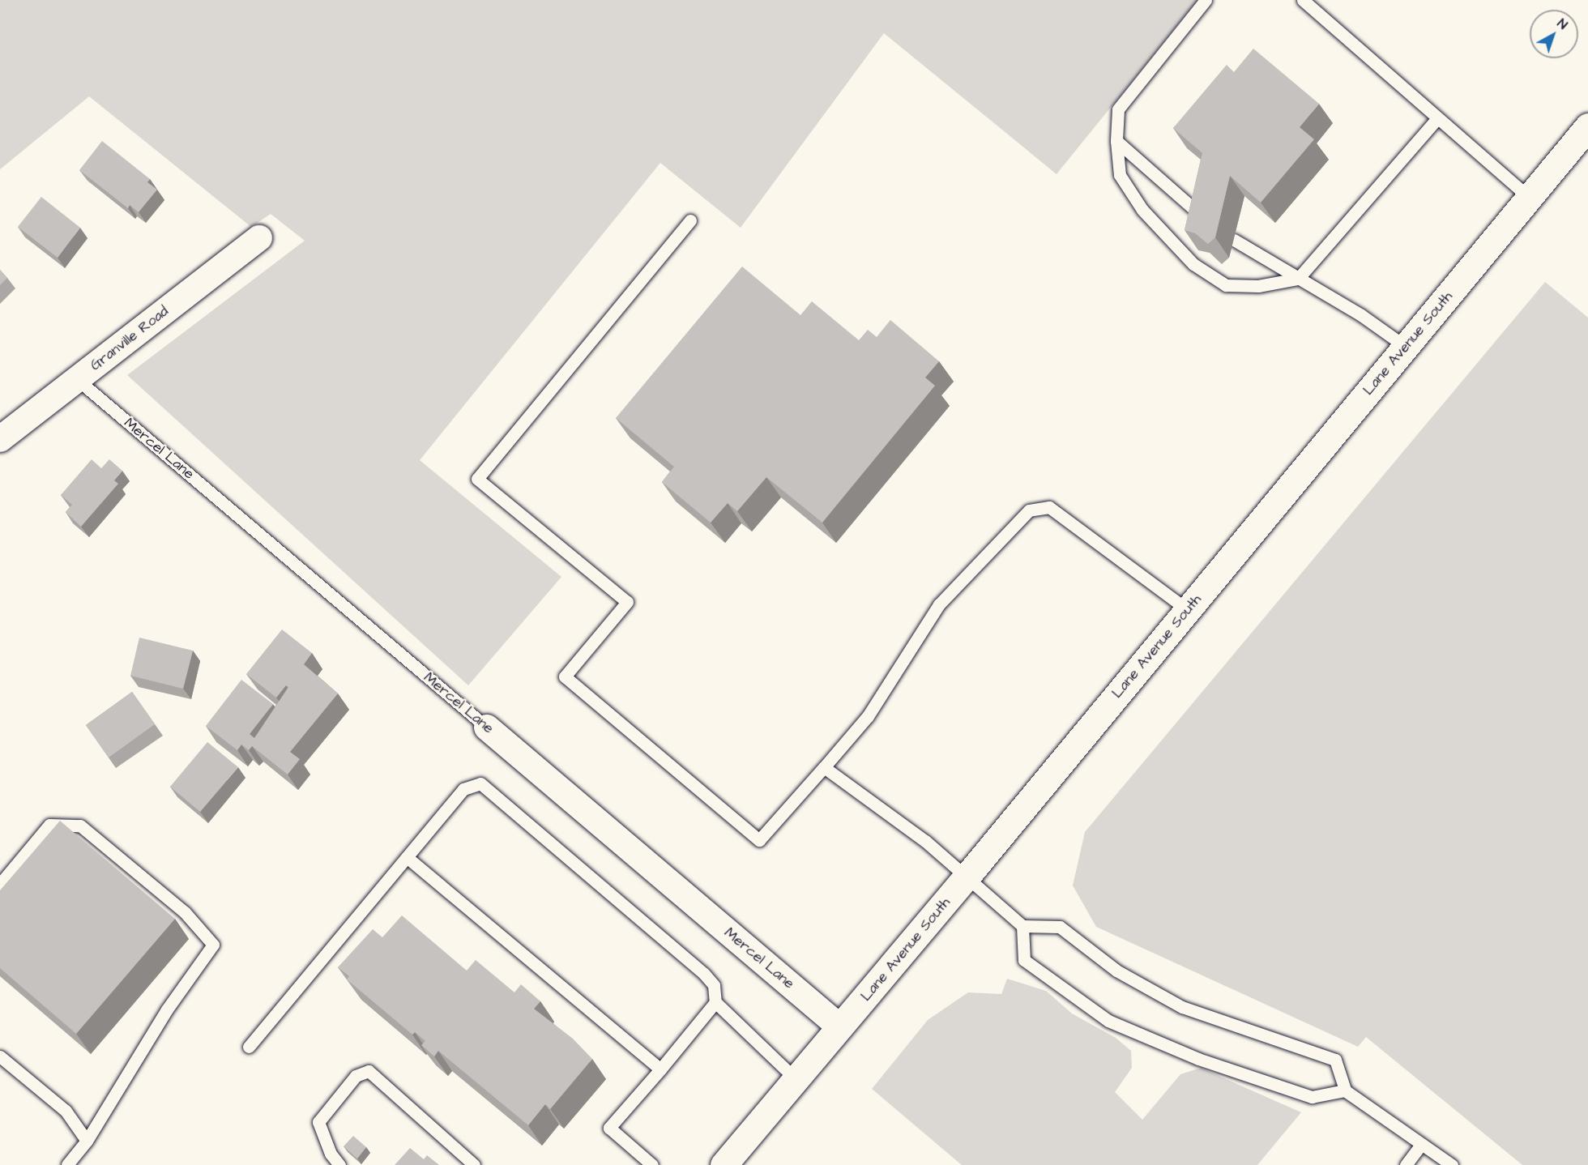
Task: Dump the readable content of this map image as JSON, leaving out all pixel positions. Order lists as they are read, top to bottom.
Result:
{
  "streets": {
    "main road": ["Lane Avenue South"],
    "street": ["Granville Road", "Mercel Lane"]
  },
  "crossings": [
    ["Granville Road", "Mercel Lane"],
    ["Lane Avenue South", "Mercel Lane"]
  ],
  "north": "top right"
}
